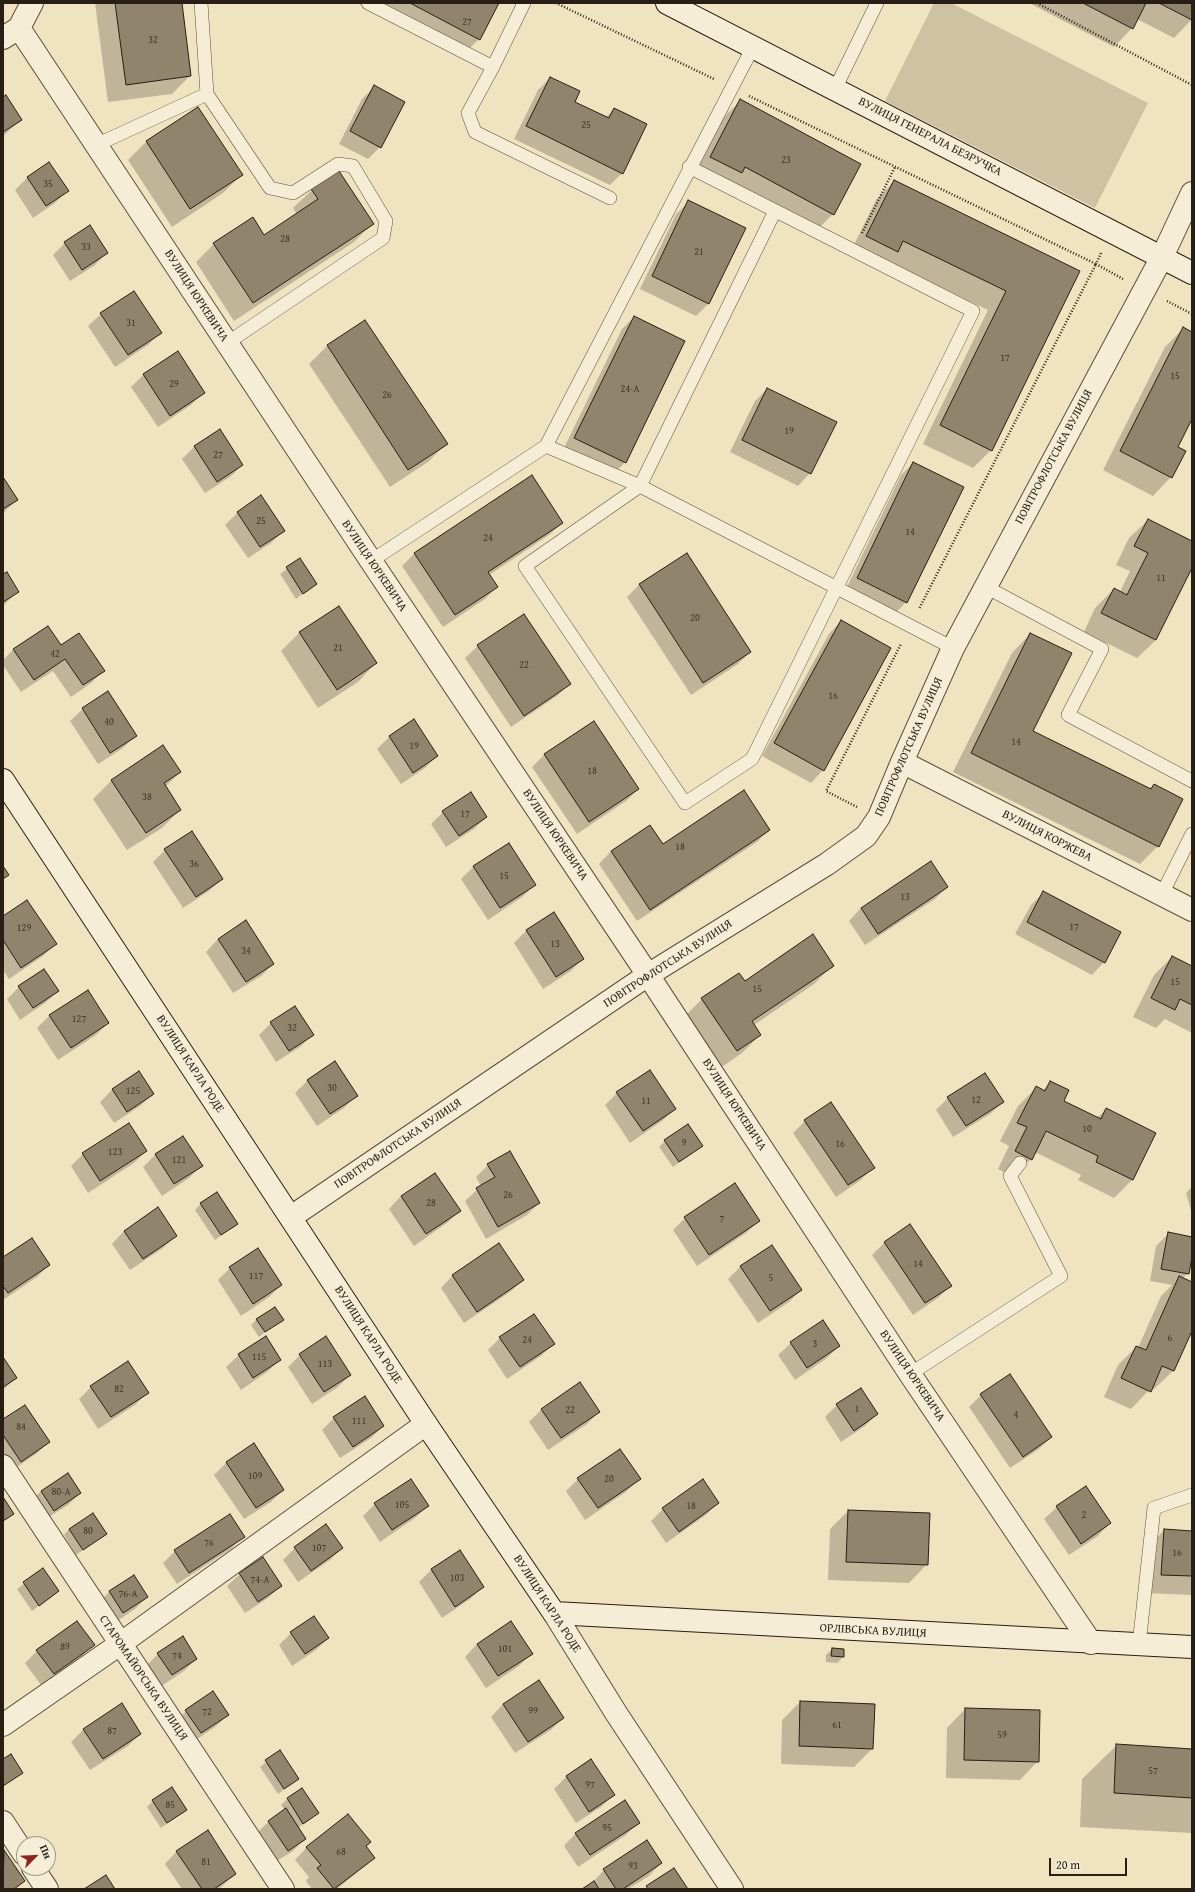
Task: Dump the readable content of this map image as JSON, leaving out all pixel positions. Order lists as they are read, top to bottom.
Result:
{
  "streets": {
    "street": [
      "ВУЛИЦЯ ГЕНЕРАЛА БЕЗРУЧКА",
      "ВУЛИЦЯ ЮРКЕВИЧА",
      "ПОВІТРОФЛОТСЬКА ВУЛИЦЯ",
      "ВУЛИЦЯ КОРЖЕВА",
      "ВУЛИЦЯ КАРЛА РОДЕ",
      "ОРЛІВСЬКА ВУЛИЦЯ",
      "СТАРОМАЙОРСЬКА ВУЛИЦЯ"
    ]
  },
  "crossings": [
    ["ВУЛИЦЯ ГЕНЕРАЛА БЕЗРУЧКА", "ПОВІТРОФЛОТСЬКА ВУЛИЦЯ"],
    ["ВУЛИЦЯ ЮРКЕВИЧА", "ПОВІТРОФЛОТСЬКА ВУЛИЦЯ"],
    ["ВУЛИЦЯ ЮРКЕВИЧА", "ОРЛІВСЬКА ВУЛИЦЯ"],
    ["ПОВІТРОФЛОТСЬКА ВУЛИЦЯ", "ВУЛИЦЯ КОРЖЕВА"],
    ["ПОВІТРОФЛОТСЬКА ВУЛИЦЯ", "ВУЛИЦЯ КАРЛА РОДЕ"],
    ["ВУЛИЦЯ КАРЛА РОДЕ", "ОРЛІВСЬКА ВУЛИЦЯ"]
  ],
  "house_numbers": [
    "27",
    "32",
    "25",
    "23",
    "35",
    "28",
    "33",
    "21",
    "31",
    "17",
    "15",
    "29",
    "24-А",
    "26",
    "19",
    "27",
    "25",
    "14",
    "24",
    "11",
    "20",
    "21",
    "42",
    "22",
    "16",
    "40",
    "14",
    "19",
    "18",
    "38",
    "17",
    "18",
    "36",
    "15",
    "13",
    "17",
    "129",
    "13",
    "34",
    "15",
    "15",
    "127",
    "32",
    "30",
    "125",
    "12",
    "11",
    "10",
    "9",
    "16",
    "123",
    "121",
    "26",
    "28",
    "7",
    "14",
    "117",
    "5",
    "6",
    "24",
    "3",
    "115",
    "113",
    "82",
    "1",
    "22",
    "4",
    "111",
    "84",
    "109",
    "20",
    "80-А",
    "105",
    "18",
    "2",
    "80",
    "76",
    "107",
    "16",
    "103",
    "74-А",
    "76-А",
    "89",
    "101",
    "74",
    "99",
    "72",
    "61",
    "87",
    "59",
    "57",
    "97",
    "85",
    "95",
    "68",
    "81",
    "93"
  ],
  "scale_bar": "20 m",
  "north": "top right"
}
